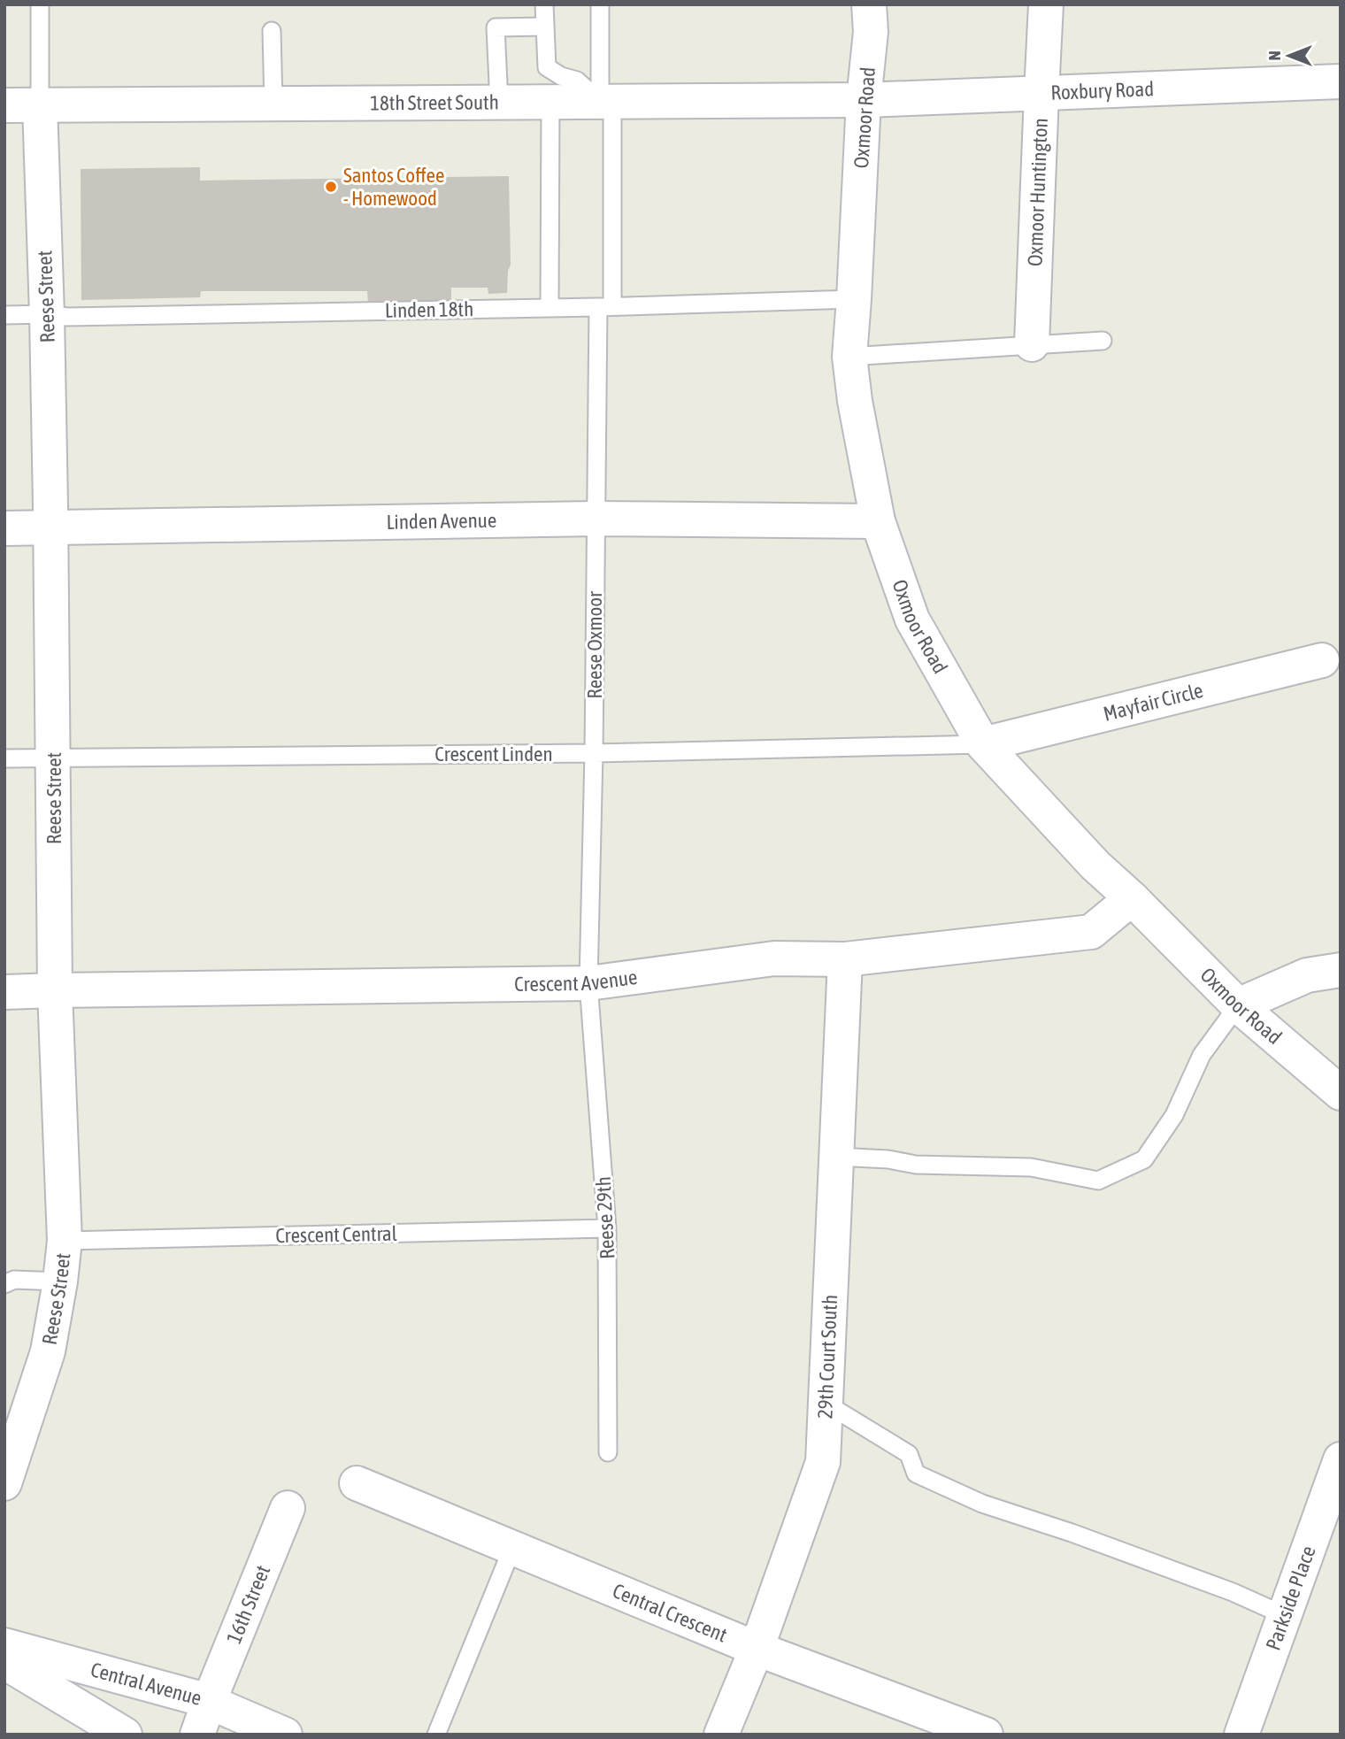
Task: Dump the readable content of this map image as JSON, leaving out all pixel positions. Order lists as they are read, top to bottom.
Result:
{
  "streets": {
    "street": [
      "Roxbury Road",
      "18th Street South",
      "Oxmoor Road",
      "Oxmoor Huntington",
      "Reese Street",
      "Linden Avenue",
      "Mayfair Circle",
      "Crescent Avenue",
      "29th Court South",
      "Parkside Place",
      "16th Street",
      "Central Crescent",
      "Central Avenue"
    ],
    "lane": [
      "Linden 18th",
      "Reese Oxmoor",
      "Crescent Linden",
      "Reese 29th",
      "Crescent Central"
    ]
  },
  "crossings": [
    ["Roxbury Road", "18th Street South"],
    ["Roxbury Road", "Oxmoor Road"],
    ["Roxbury Road", "Oxmoor Huntington"],
    ["18th Street South", "Oxmoor Road"],
    ["18th Street South", "Reese Street"],
    ["18th Street South", "Reese Oxmoor"],
    ["Oxmoor Road", "Linden 18th"],
    ["Oxmoor Road", "Linden Avenue"],
    ["Oxmoor Road", "Mayfair Circle"],
    ["Oxmoor Road", "Crescent Linden"],
    ["Oxmoor Road", "Crescent Avenue"],
    ["Reese Street", "Linden 18th"],
    ["Reese Street", "Linden Avenue"],
    ["Reese Street", "Crescent Linden"],
    ["Reese Street", "Crescent Avenue"],
    ["Reese Street", "Crescent Central"],
    ["Linden 18th", "Reese Oxmoor"],
    ["Linden Avenue", "Reese Oxmoor"],
    ["Reese Oxmoor", "Crescent Linden"],
    ["Reese Oxmoor", "Crescent Avenue"],
    ["Reese Oxmoor", "Reese 29th"],
    ["Mayfair Circle", "Crescent Linden"],
    ["Crescent Avenue", "Reese 29th"],
    ["Crescent Avenue", "29th Court South"],
    ["Reese 29th", "Crescent Central"],
    ["29th Court South", "Central Crescent"],
    ["16th Street", "Central Avenue"]
  ],
  "places": ["Santos Coffee - Homewood"],
  "north": "left"
}
